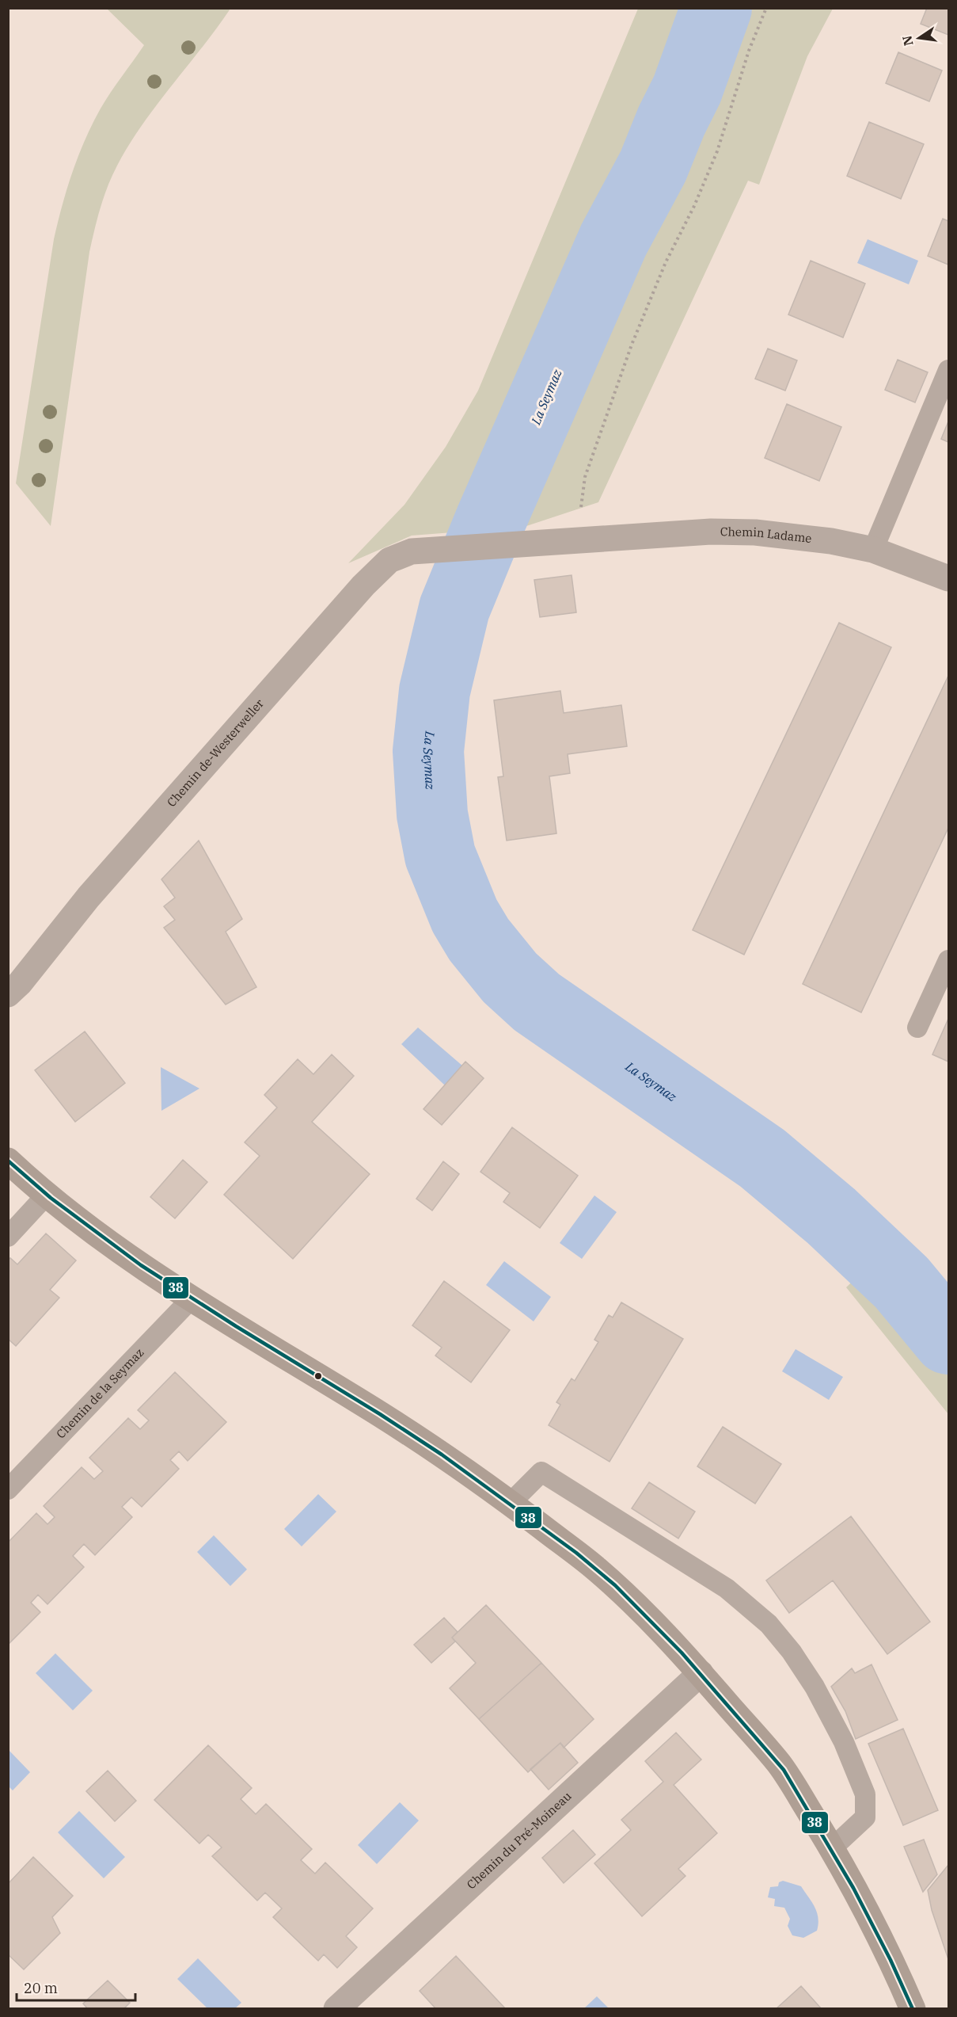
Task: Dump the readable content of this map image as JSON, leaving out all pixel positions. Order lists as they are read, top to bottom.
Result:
{
  "streets": {
    "street": ["Chemin Ladame", "Chemin de-Westerweller", "Chemin du Pré-Moineau"],
    "lane": ["Chemin de la Seymaz"]
  },
  "crossings": [
    ["Chemin Ladame", "Chemin de-Westerweller"]
  ],
  "water": ["La Seymaz"],
  "lines": ["transit line 38"],
  "scale_bar": "20 m",
  "north": "left"
}
